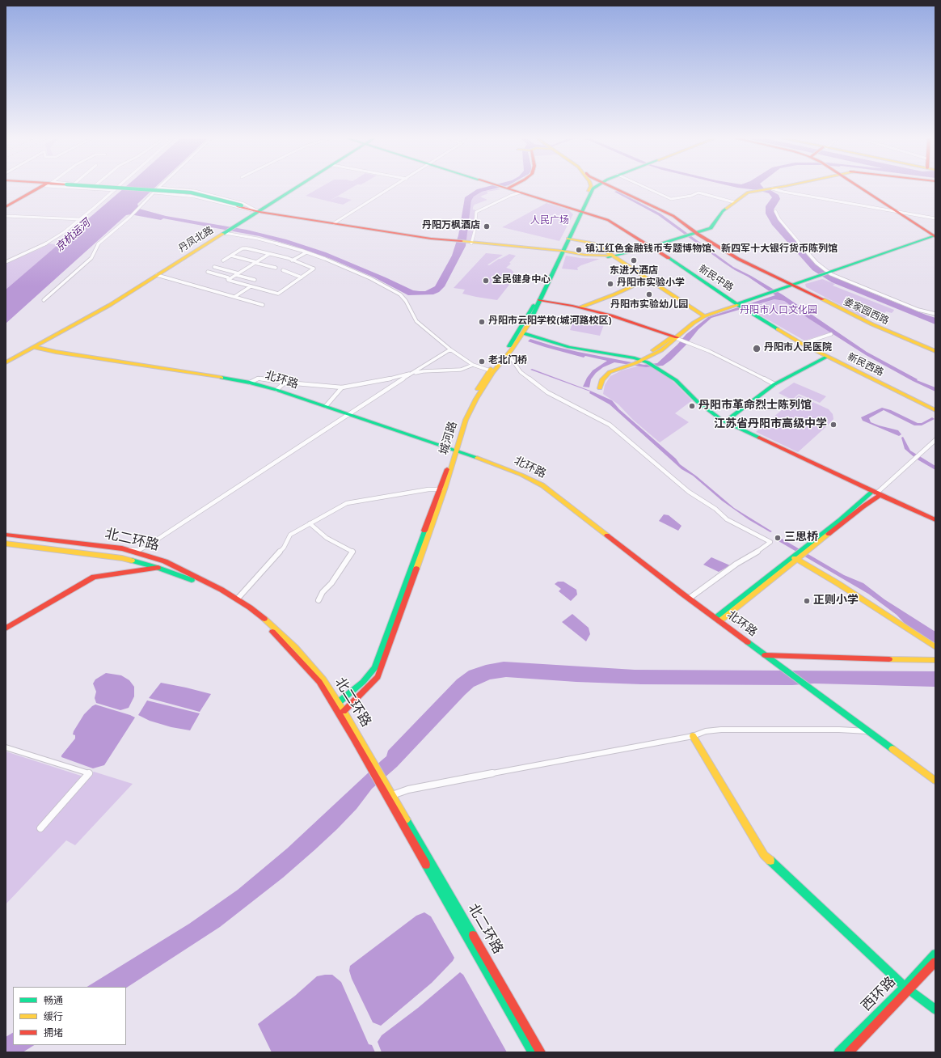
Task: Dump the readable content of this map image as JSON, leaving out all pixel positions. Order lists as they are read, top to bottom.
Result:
{
  "streets": {
    "main road": [
      "丹凤北路",
      "新民中路",
      "姜家园西路",
      "新民西路",
      "北环路",
      "城河路",
      "北二环路",
      "西环路"
    ]
  },
  "crossings": [
    ["丹凤北路", "北环路"],
    ["新民中路", "新民西路"],
    ["新民中路", "城河路"],
    ["北环路", "城河路"],
    ["城河路", "北二环路"]
  ],
  "water": ["京杭运河"],
  "parks": ["人民广场", "丹阳市人口文化园"],
  "places": [
    "丹阳万枫酒店",
    "镇江红色金融钱币专题博物馆、新四军十大银行货币陈列馆",
    "东进大酒店",
    "全民健身中心",
    "丹阳市实验小学",
    "丹阳市实验幼儿园",
    "丹阳市云阳学校(城河路校区)",
    "丹阳市人民医院",
    "老北门桥",
    "丹阳市革命烈士陈列馆",
    "江苏省丹阳市高级中学",
    "三思桥",
    "正则小学"
  ],
  "legend": ["畅通", "缓行", "拥堵"]
}
